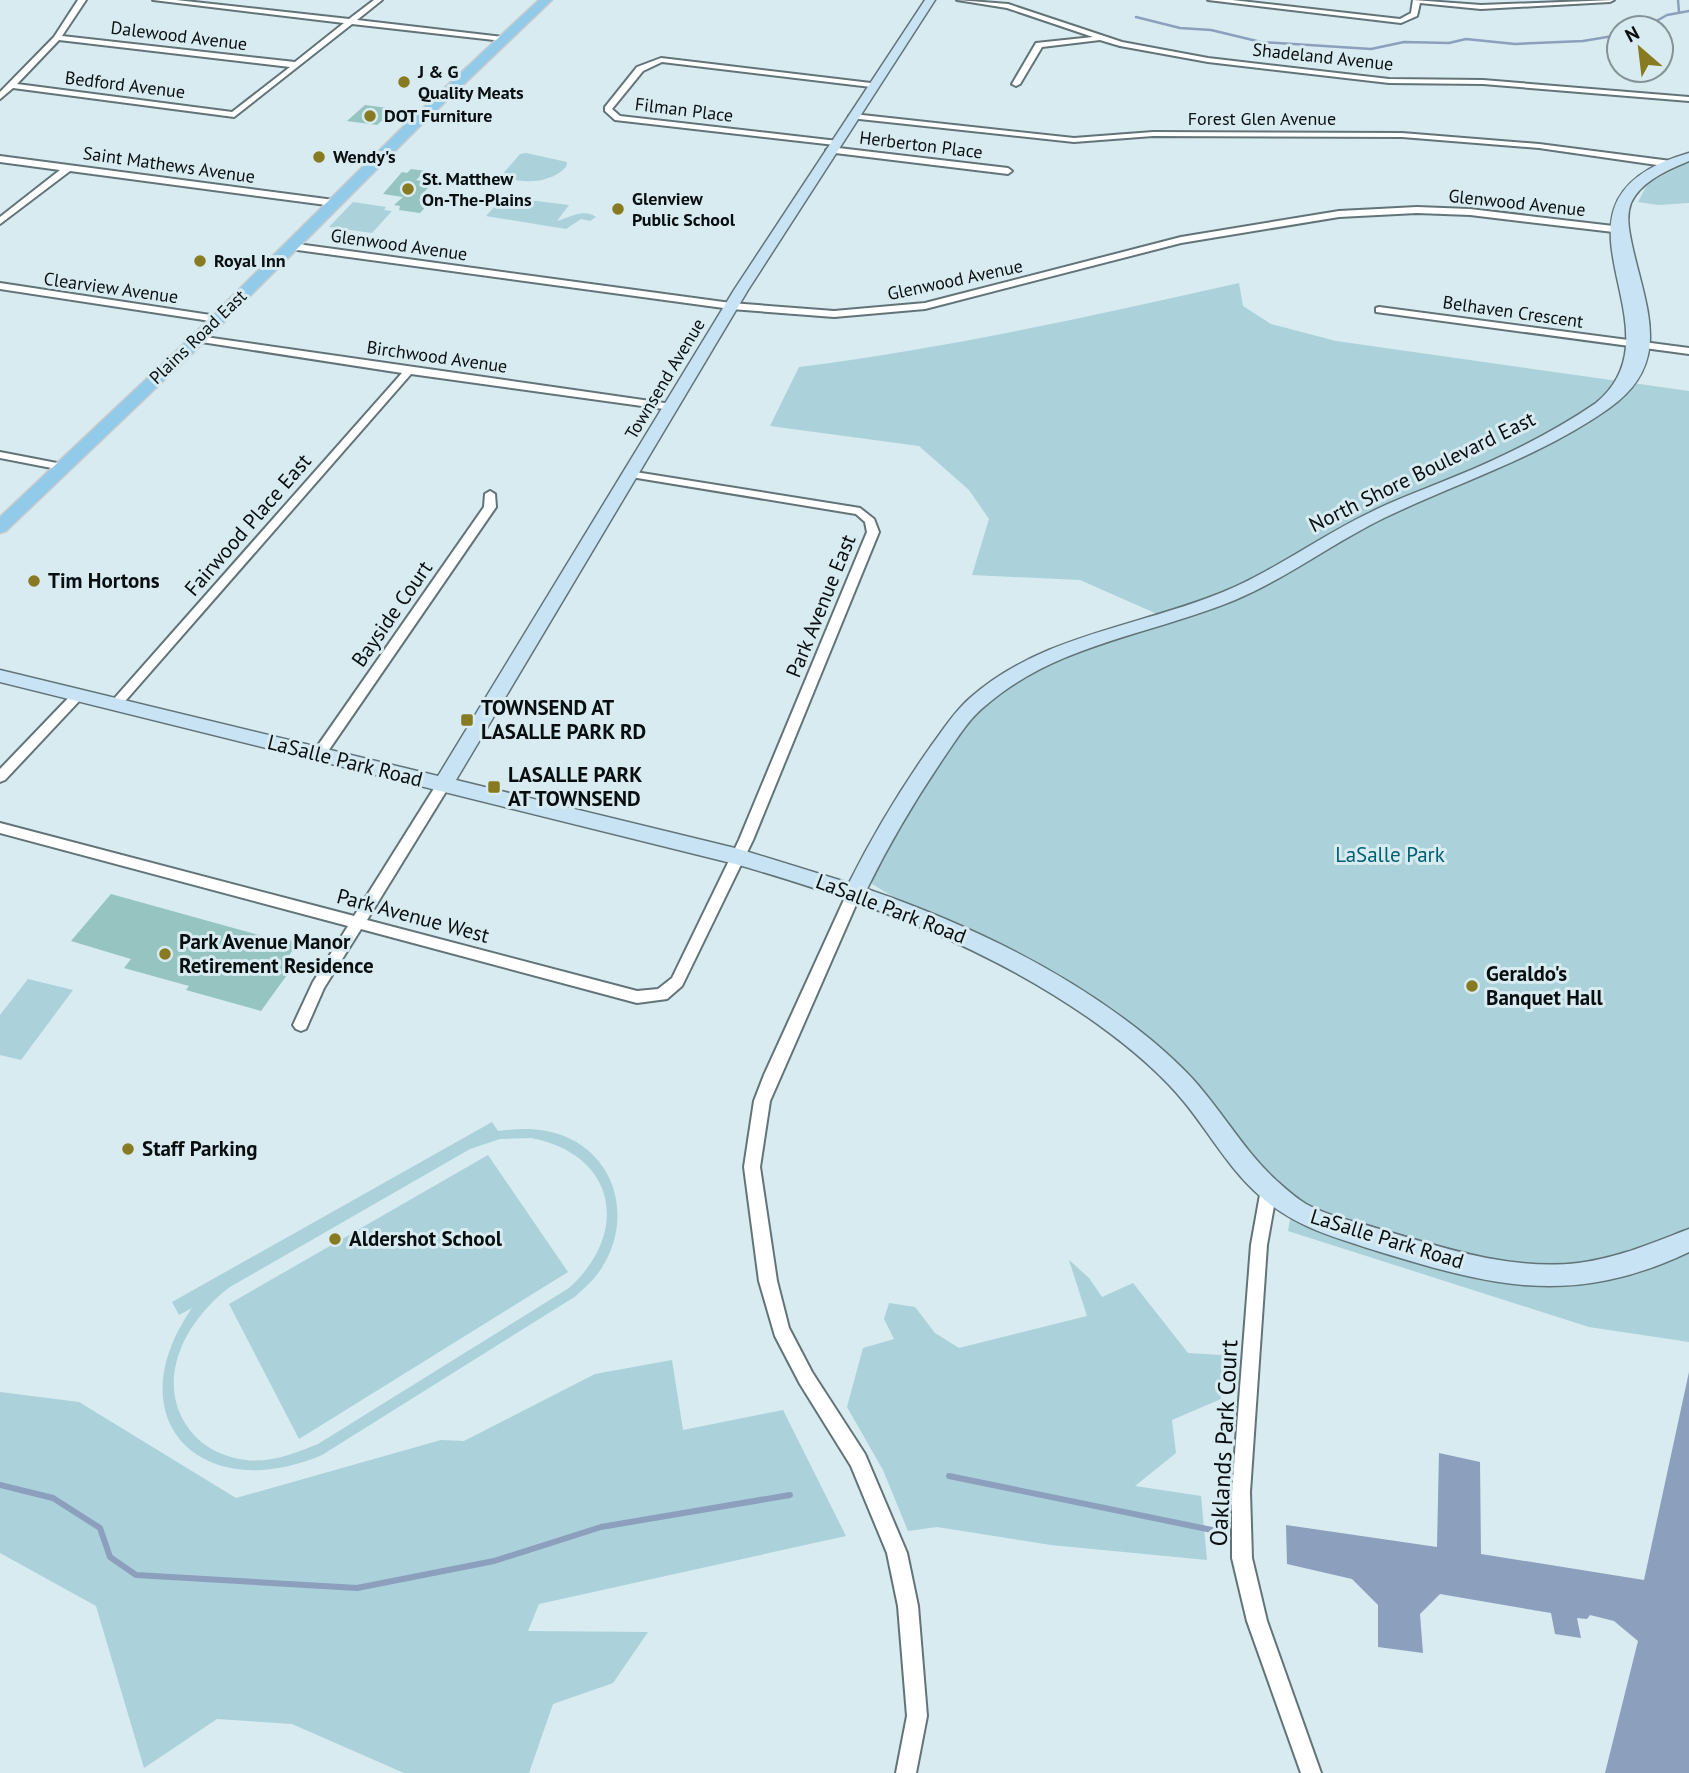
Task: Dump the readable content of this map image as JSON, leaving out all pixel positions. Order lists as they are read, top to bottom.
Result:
{
  "streets": {
    "main road": ["Plains Road East"],
    "street": [
      "Dalewood Avenue",
      "Shadeland Avenue",
      "Bedford Avenue",
      "Filman Place",
      "Forest Glen Avenue",
      "Herberton Place",
      "Saint Mathews Avenue",
      "Glenwood Avenue",
      "Clearview Avenue",
      "Belhaven Crescent",
      "Birchwood Avenue",
      "Townsend Avenue",
      "North Shore Boulevard East",
      "Fairwood Place East",
      "Park Avenue East",
      "Bayside Court",
      "LaSalle Park Road",
      "Park Avenue West",
      "Oaklands Park Court"
    ]
  },
  "crossings": [
    ["Dalewood Avenue", "Bedford Avenue"],
    ["Filman Place", "Herberton Place"],
    ["Filman Place", "Townsend Avenue"],
    ["Forest Glen Avenue", "Townsend Avenue"],
    ["Forest Glen Avenue", "North Shore Boulevard East"],
    ["Herberton Place", "Townsend Avenue"],
    ["Saint Mathews Avenue", "Plains Road East"],
    ["Glenwood Avenue", "Plains Road East"],
    ["Glenwood Avenue", "Townsend Avenue"],
    ["Glenwood Avenue", "North Shore Boulevard East"],
    ["Clearview Avenue", "Plains Road East"],
    ["Belhaven Crescent", "North Shore Boulevard East"],
    ["Plains Road East", "Birchwood Avenue"],
    ["Birchwood Avenue", "Townsend Avenue"],
    ["Birchwood Avenue", "Fairwood Place East"],
    ["Townsend Avenue", "Park Avenue East"],
    ["Townsend Avenue", "LaSalle Park Road"],
    ["North Shore Boulevard East", "LaSalle Park Road"],
    ["Fairwood Place East", "LaSalle Park Road"],
    ["Park Avenue East", "LaSalle Park Road"],
    ["Park Avenue East", "Park Avenue West"],
    ["Bayside Court", "LaSalle Park Road"],
    ["LaSalle Park Road", "Park Avenue West"],
    ["LaSalle Park Road", "Oaklands Park Court"]
  ],
  "parks": ["LaSalle Park"],
  "places": {
    "other": [
      "J & G Quality Meats",
      "DOT Furniture",
      "Wendy's",
      "St. Matthew On-The-Plains",
      "Glenview Public School",
      "Royal Inn",
      "Tim Hortons",
      "Park Avenue Manor Retirement Residence",
      "Geraldo's Banquet Hall",
      "Staff Parking",
      "Aldershot School"
    ],
    "transit": ["TOWNSEND AT LASALLE PARK RD", "LASALLE PARK AT TOWNSEND"]
  },
  "north": "top left"
}
